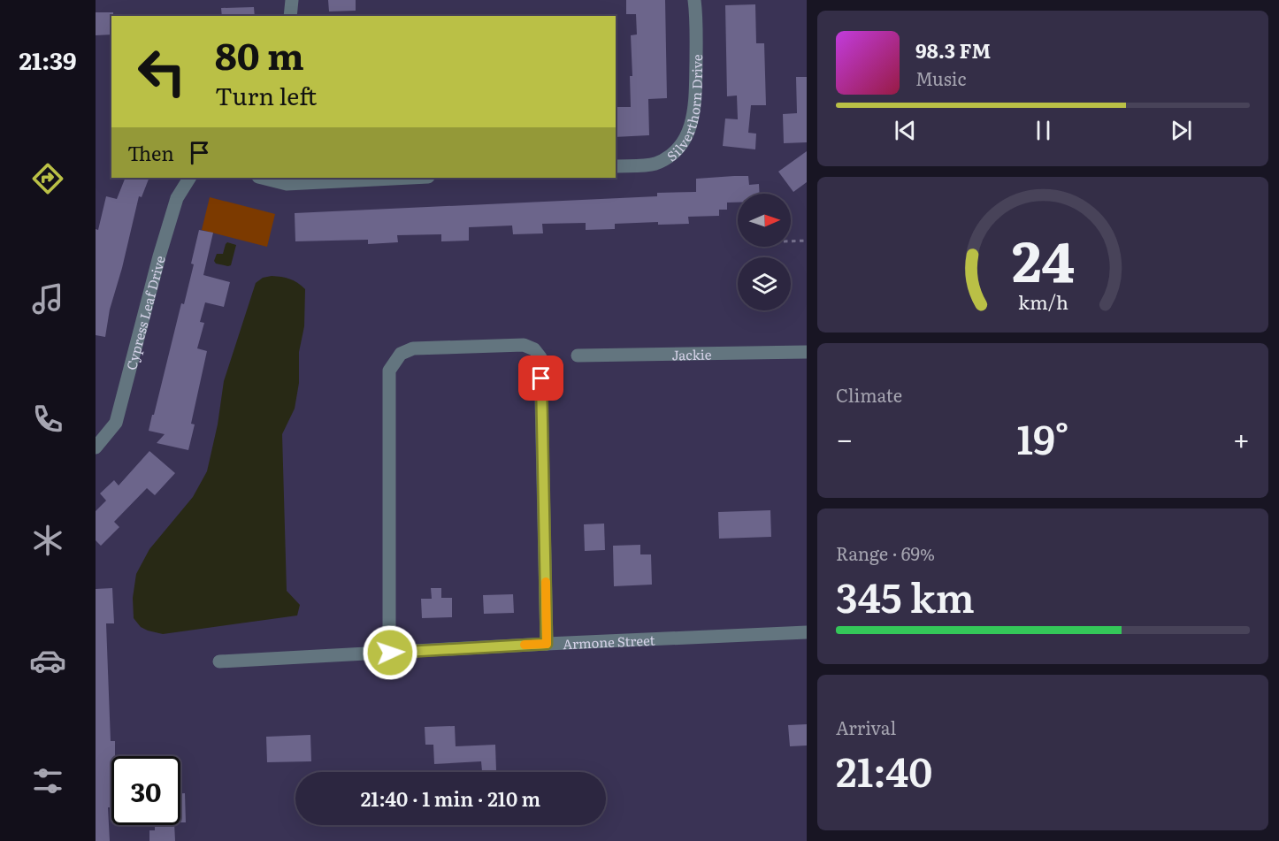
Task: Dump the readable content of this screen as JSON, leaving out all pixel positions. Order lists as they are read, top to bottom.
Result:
{
  "streets": {
    "street": [
      "Silverthorn Drive",
      "Cypress Leaf Drive",
      "Jackie",
      "Armone Street"
    ]
  },
  "north": "right",
  "page": {
    "tabs": "21:39",
    "turn": ["80 m", "Turn left"],
    "song": ["98.3 FM", "Music"],
    "then": "Then",
    "tile": [
      "Climate",
      ["Range · 69%", "345 km"],
      ["Arrival", "21:40"]
    ],
    "heat": ["−", "19°", "+"],
    "limit": "30",
    "trip": "21:40 · 1 min · 210 m",
    "gauge": ["24", "km/h"]
  }
}
